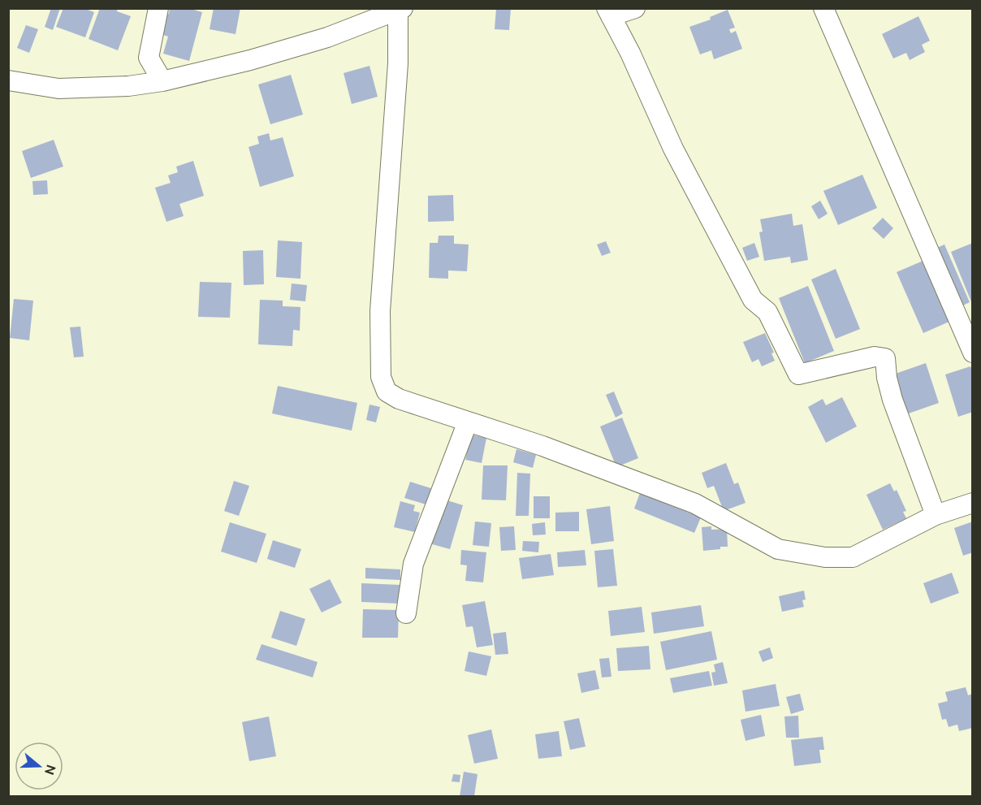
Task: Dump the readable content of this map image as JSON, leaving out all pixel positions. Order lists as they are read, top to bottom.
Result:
{
  "north": "right"
}
